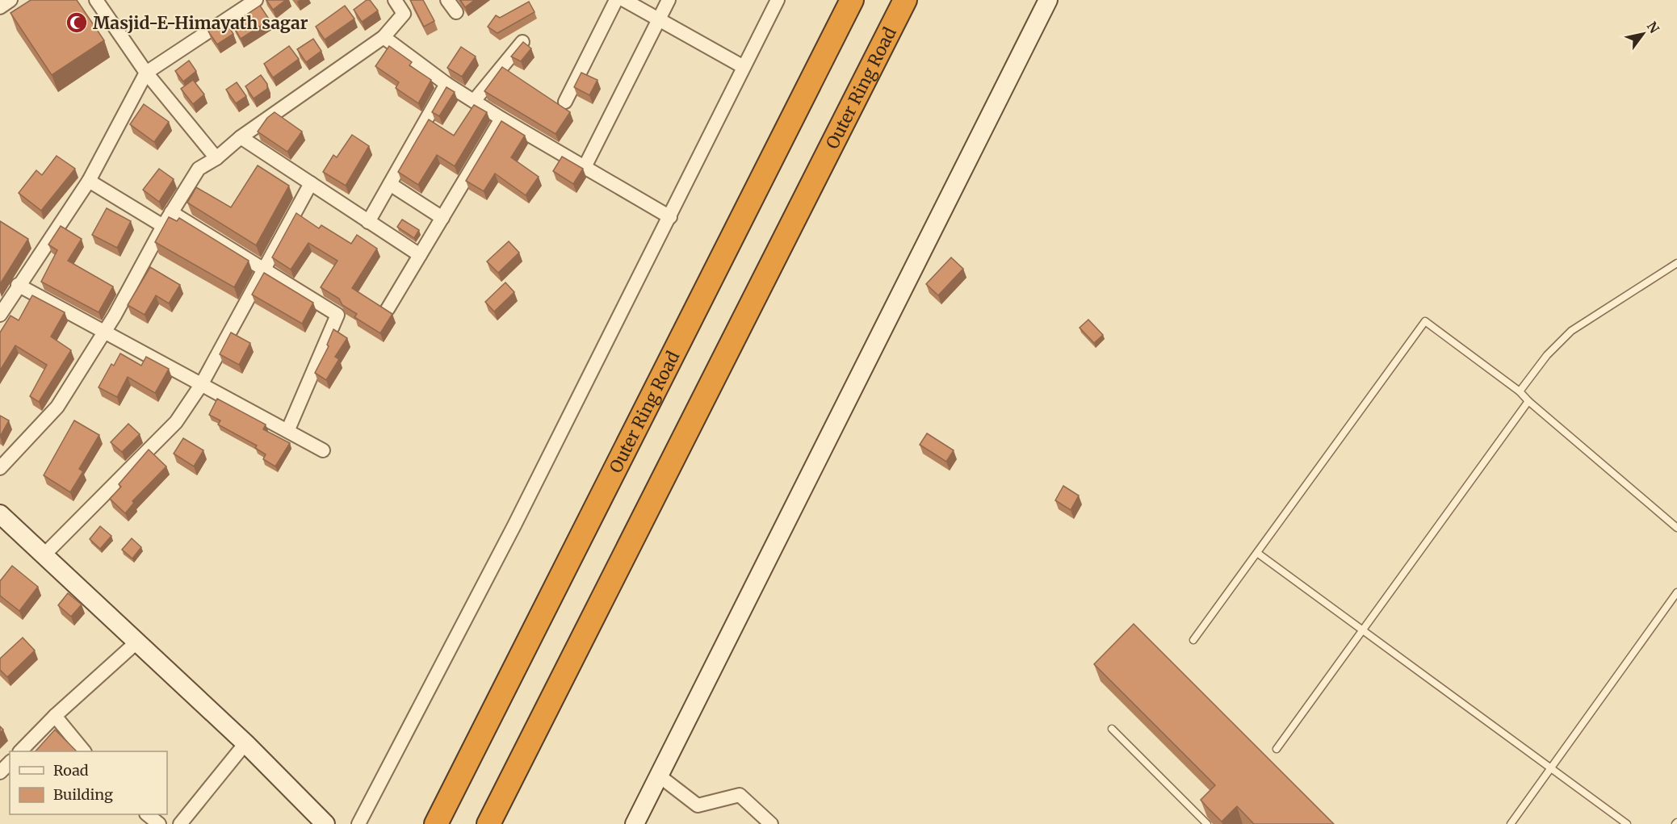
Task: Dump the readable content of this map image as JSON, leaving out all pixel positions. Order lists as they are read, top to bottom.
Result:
{
  "streets": {
    "highway": ["Outer Ring Road"]
  },
  "places": {
    "mosque": ["Masjid-E-Himayath sagar"]
  },
  "legend": ["Road", "Building"],
  "north": "top right"
}
